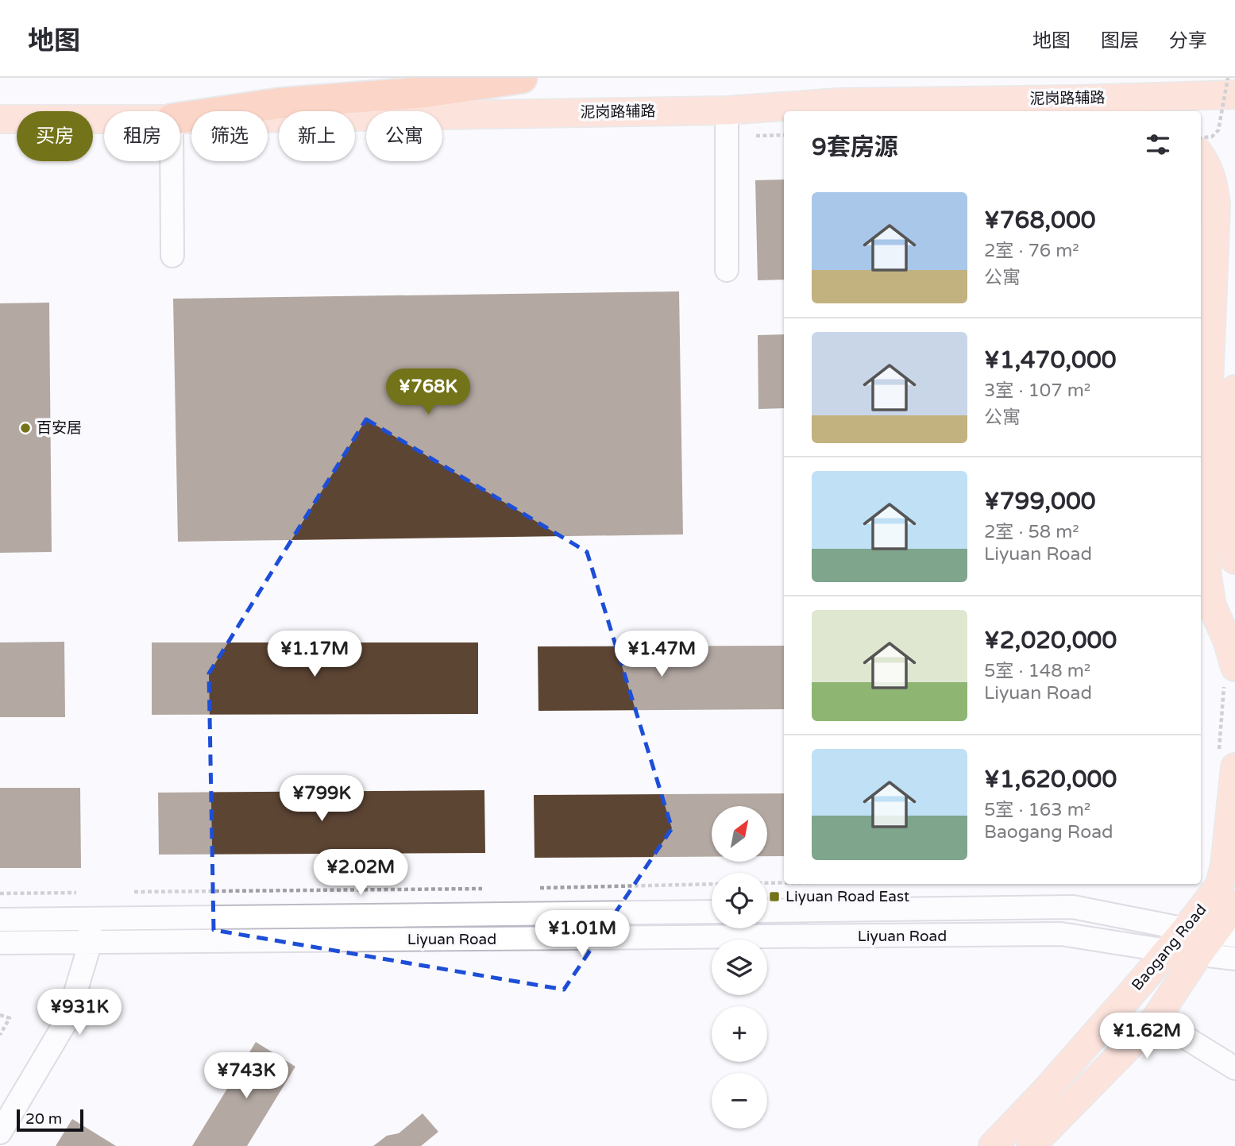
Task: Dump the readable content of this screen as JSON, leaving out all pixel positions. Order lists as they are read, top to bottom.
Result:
{
  "streets": {
    "main road": ["泥岗路辅路", "Baogang Road"],
    "street": ["Liyuan Road"]
  },
  "crossings": [
    ["Liyuan Road", "Baogang Road"]
  ],
  "places": {
    "other": ["百安居"],
    "transit": ["Liyuan Road East"]
  },
  "scale_bar": "20 m",
  "north": "top right",
  "page": {
    "header": "地图",
    "nav": ["地图", "图层", "分享"],
    "chip": [
      "买房",
      "租房",
      "筛选",
      "新上",
      "公寓"
    ],
    "heading": "9套房源",
    "list": [
      {
        "name": "¥768,000",
        "note": "2室 · 76 m² · 公寓"
      },
      {
        "name": "¥1,470,000",
        "note": "3室 · 107 m² · 公寓"
      },
      {
        "name": "¥799,000",
        "note": "2室 · 58 m² · Liyuan Road"
      },
      {
        "name": "¥2,020,000",
        "note": "5室 · 148 m² · Liyuan Road"
      },
      {
        "name": "¥1,620,000",
        "note": "5室 · 163 m² · Baogang Road"
      }
    ],
    "price": [
      "¥768K",
      "¥1.17M",
      "¥1.47M",
      "¥799K",
      "¥2.02M",
      "¥1.01M",
      "¥931K",
      "¥1.62M",
      "¥743K"
    ],
    "map_buttons": ["+", "−"],
    "scale": "20 m"
  }
}
